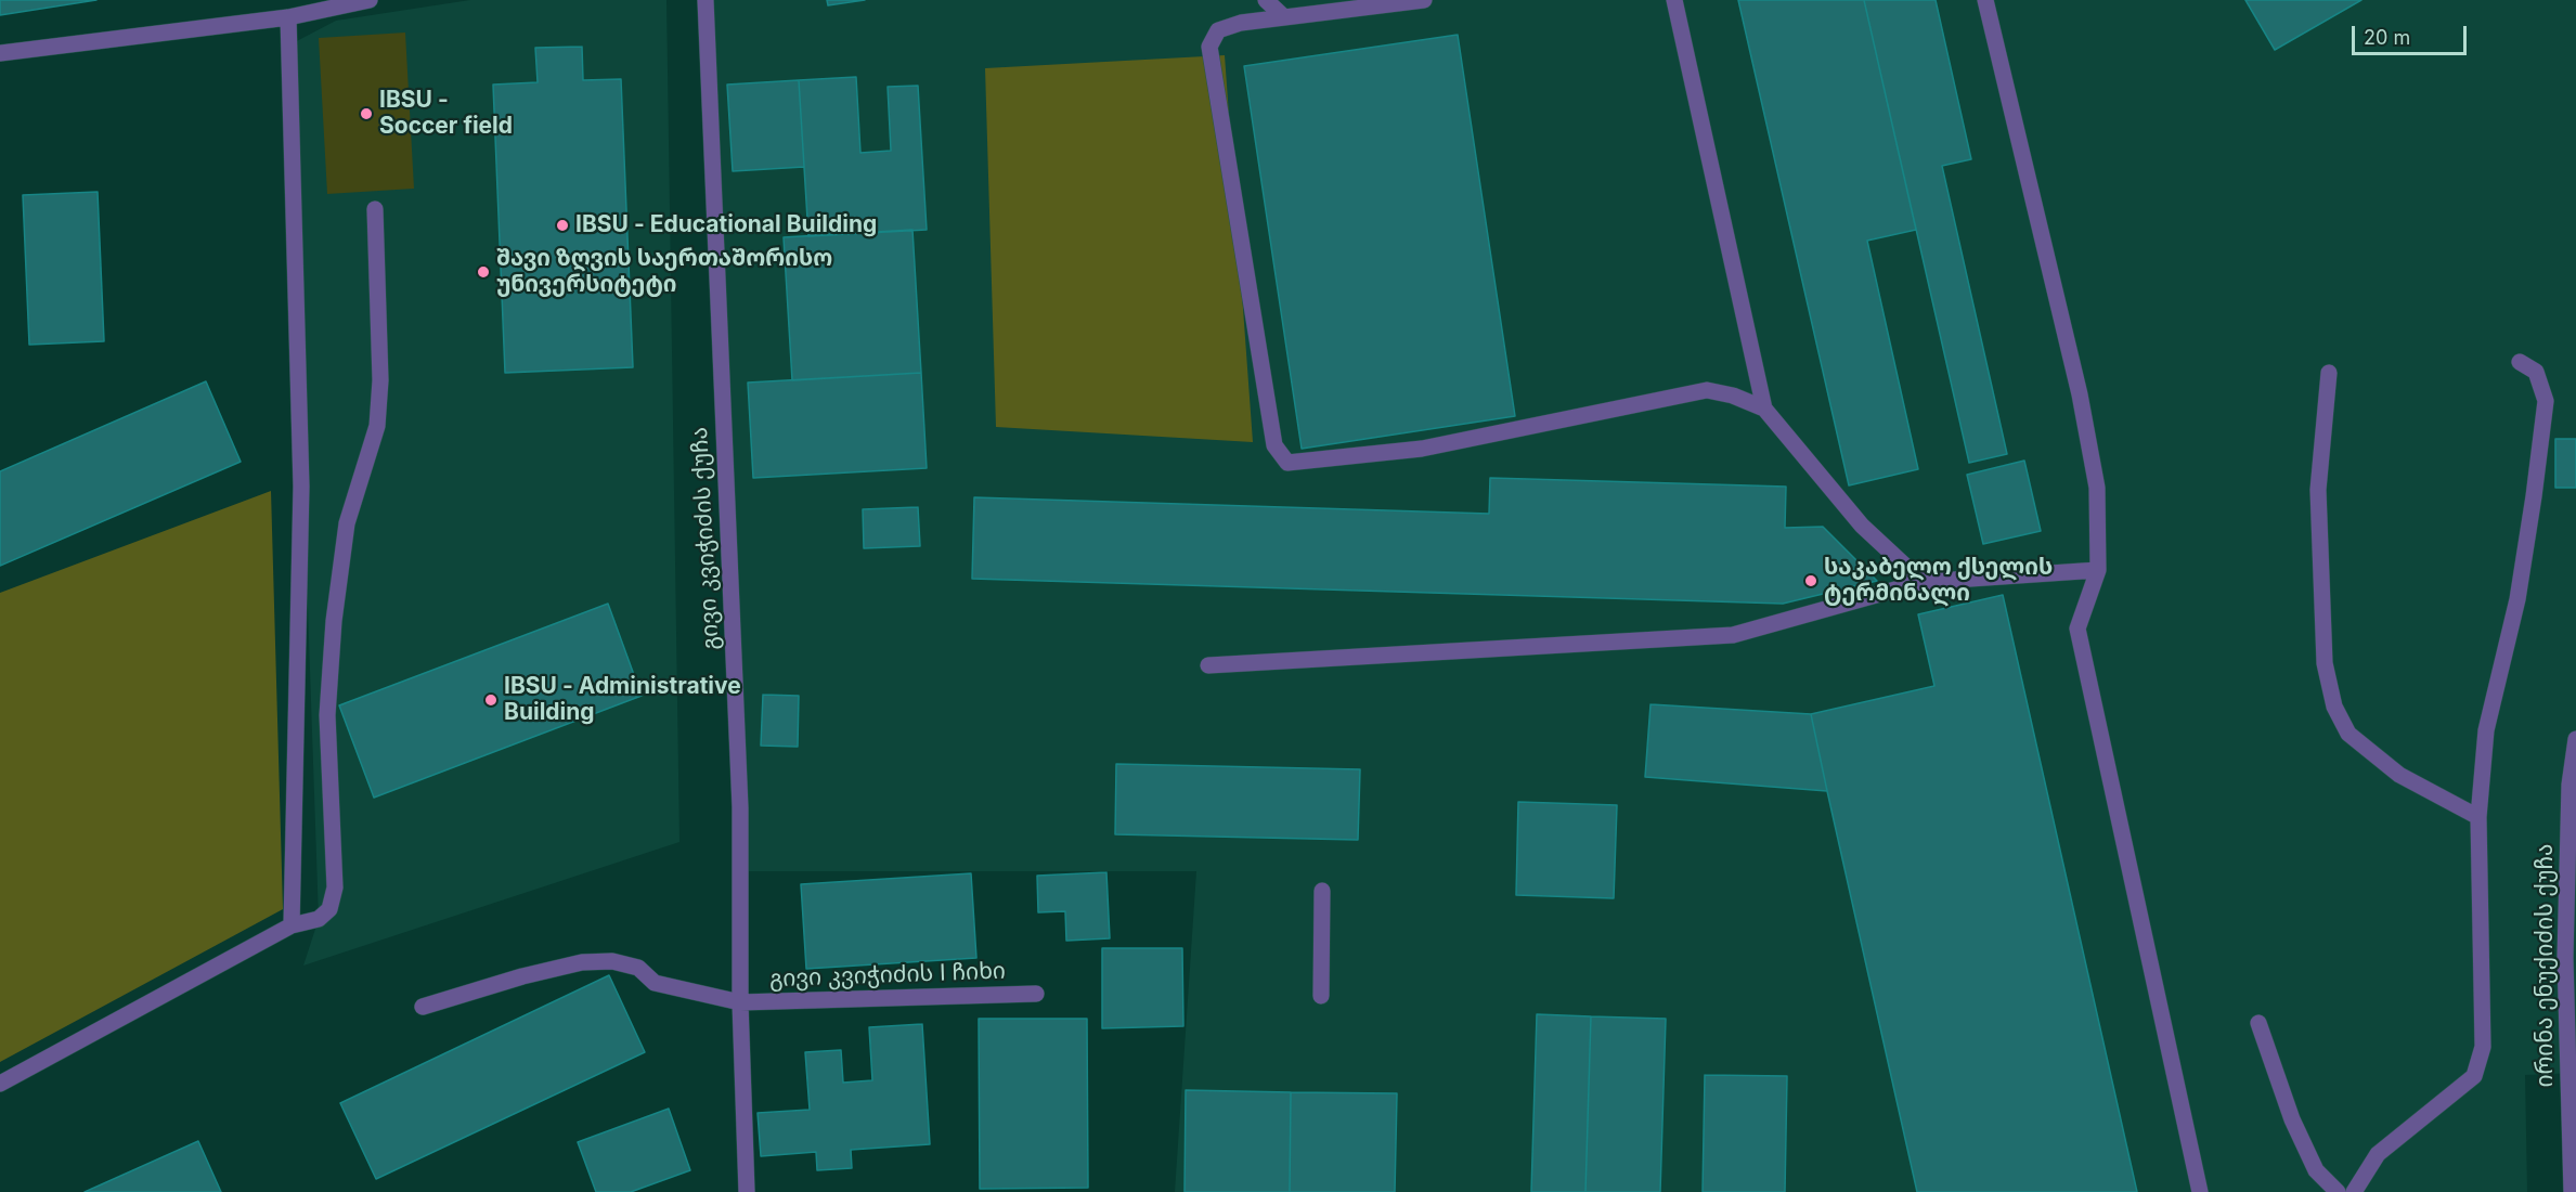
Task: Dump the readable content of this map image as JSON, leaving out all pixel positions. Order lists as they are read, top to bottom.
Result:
{
  "streets": {
    "street": ["გივი კვიჭიძის ქუჩა", "ირინა ენუქიძის ქუჩა", "გივი კვიჭიძის I ჩიხი"]
  },
  "crossings": [
    ["გივი კვიჭიძის ქუჩა", "გივი კვიჭიძის I ჩიხი"]
  ],
  "places": [
    "IBSU - Soccer field",
    "IBSU - Educational Building",
    "შავი ზღვის საერთაშორისო უნივერსიტეტი",
    "საკაბელო ქსელის ტერმინალი",
    "IBSU - Administrative Building"
  ],
  "scale_bar": "20 m"
}
